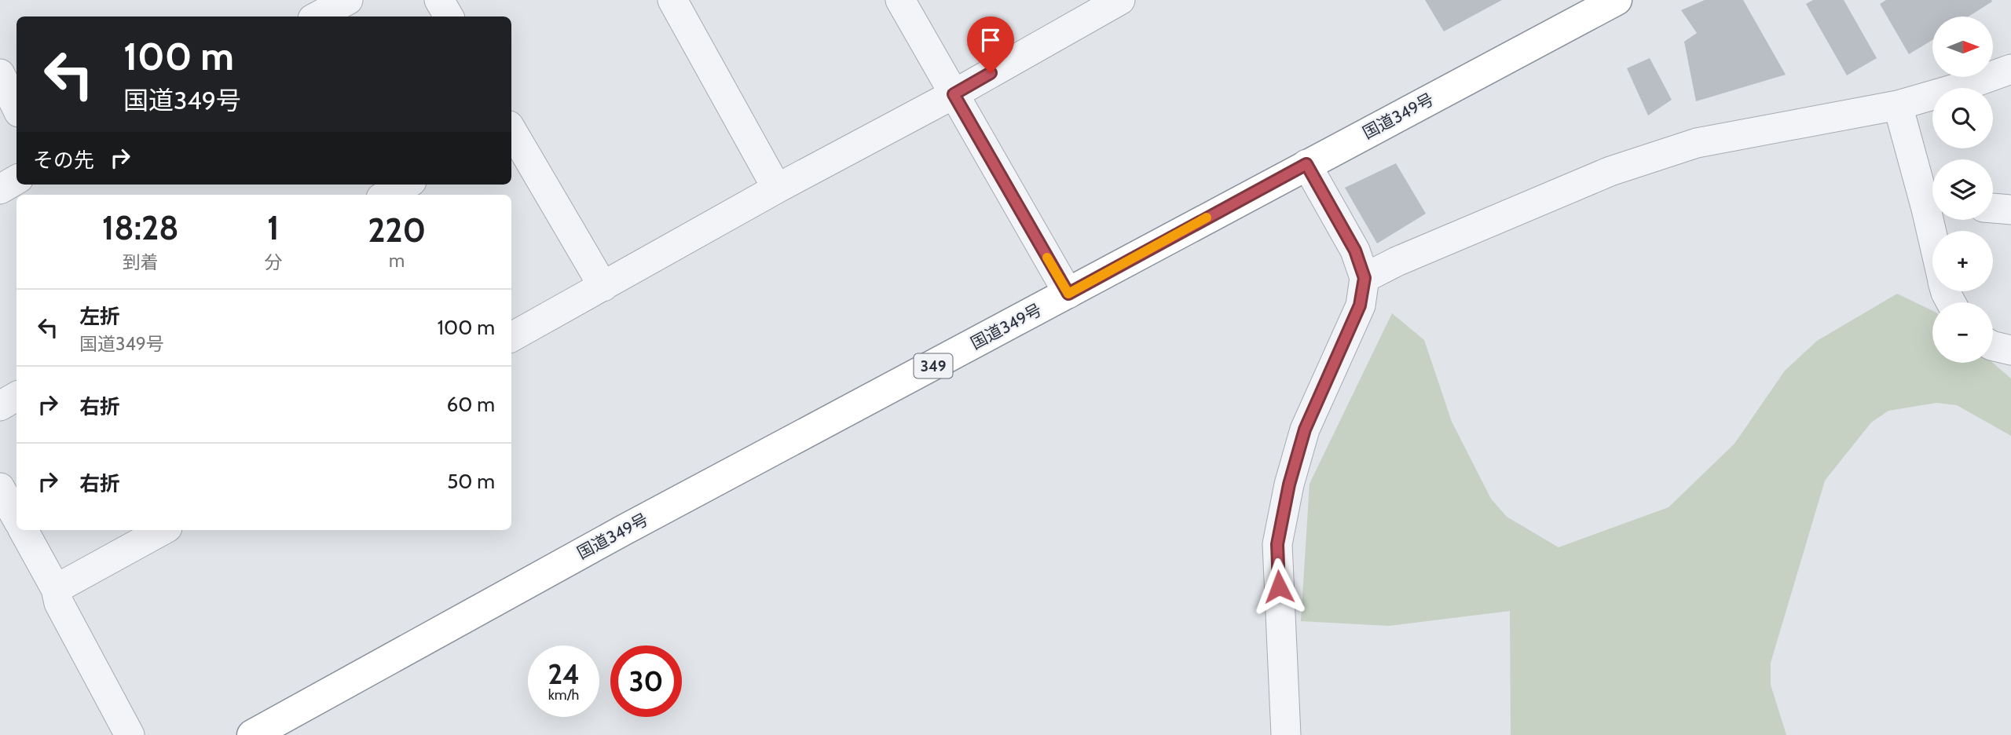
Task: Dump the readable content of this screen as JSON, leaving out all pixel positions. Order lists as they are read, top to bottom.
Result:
{
  "streets": {
    "highway": ["国道349号", "349"]
  },
  "north": "right",
  "page": {
    "map_buttons": ["+", "−"],
    "turn": ["100 m", "国道349号"],
    "then": "その先",
    "eta": [
      "18:28",
      "到着",
      "1",
      "分",
      "220",
      "m"
    ],
    "list": [
      {
        "name": "左折",
        "note": "国道349号",
        "value": "100 m"
      },
      {
        "name": "右折",
        "value": "60 m"
      },
      {
        "name": "右折",
        "value": "50 m"
      }
    ],
    "speed": "24 km/h",
    "limit": "30"
  }
}
